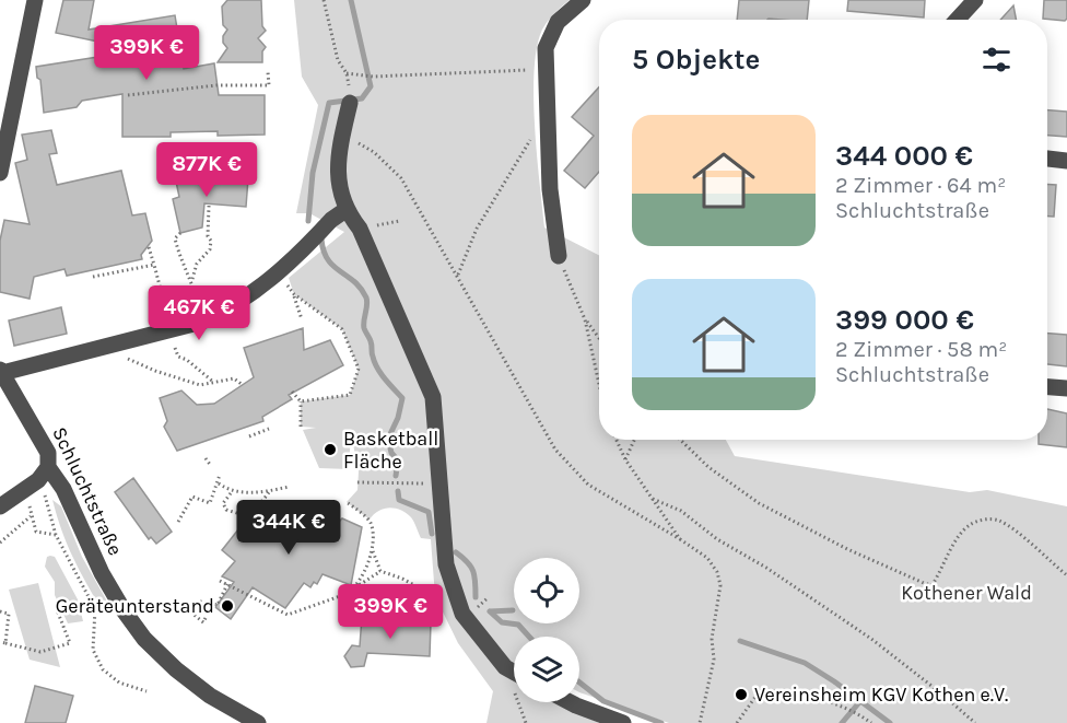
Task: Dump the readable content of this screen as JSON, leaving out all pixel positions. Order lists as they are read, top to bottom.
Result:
{
  "streets": {
    "street": ["Schluchtstraße"]
  },
  "parks": ["Kothener Wald"],
  "places": ["Basketball Fläche", "Geräteunterstand", "Vereinsheim KGV Kothen e.V."],
  "page": {
    "heading": "5 Objekte",
    "price": [
      "399K €",
      "877K €",
      "467K €",
      "344K €",
      "399K €"
    ],
    "list": [
      {
        "name": "344 000 €",
        "note": "2 Zimmer · 64 m² · Schluchtstraße"
      },
      {
        "name": "399 000 €",
        "note": "2 Zimmer · 58 m² · Schluchtstraße"
      }
    ]
  }
}
